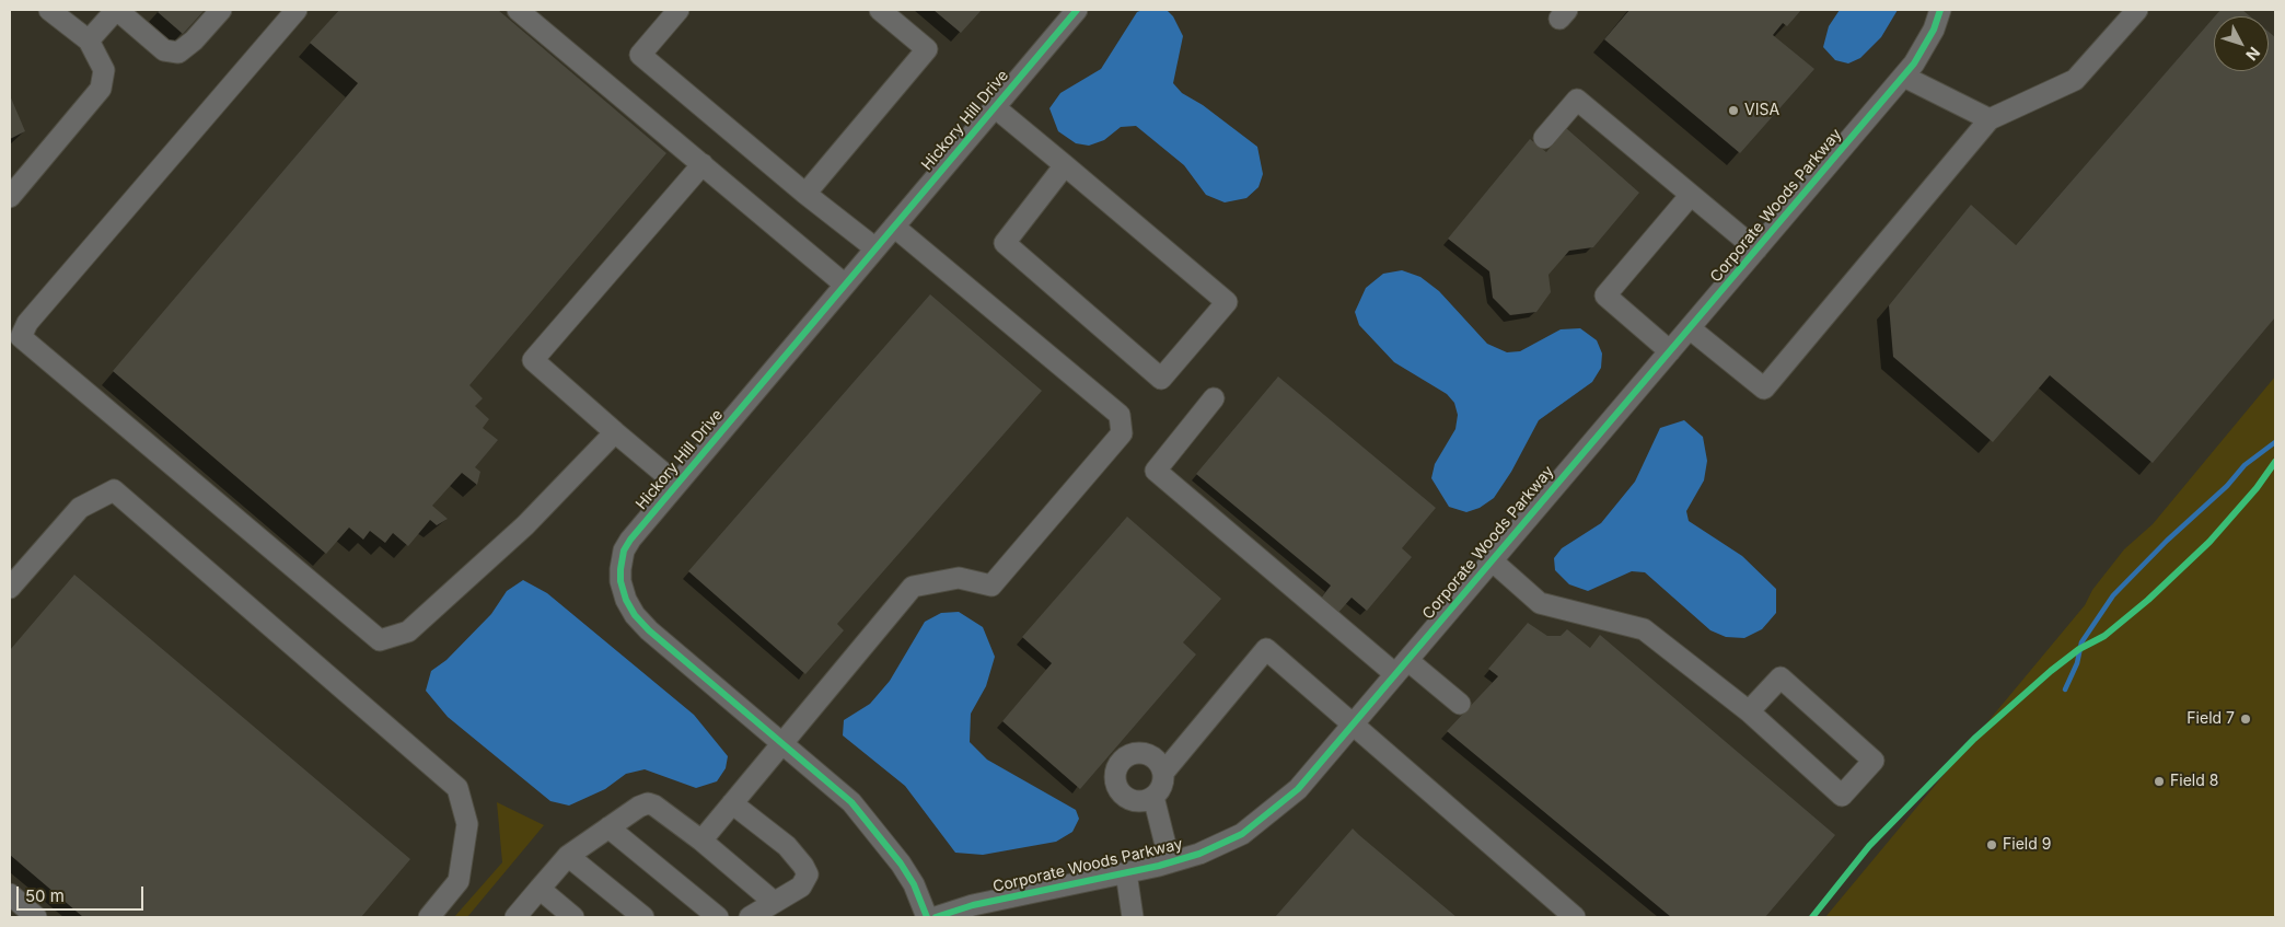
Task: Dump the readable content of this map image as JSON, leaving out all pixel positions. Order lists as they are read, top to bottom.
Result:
{
  "streets": {
    "street": ["Hickory Hill Drive", "Corporate Woods Parkway"]
  },
  "places": [
    "VISA",
    "Field 7",
    "Field 8",
    "Field 9"
  ],
  "scale_bar": "50 m",
  "north": "bottom right"
}
